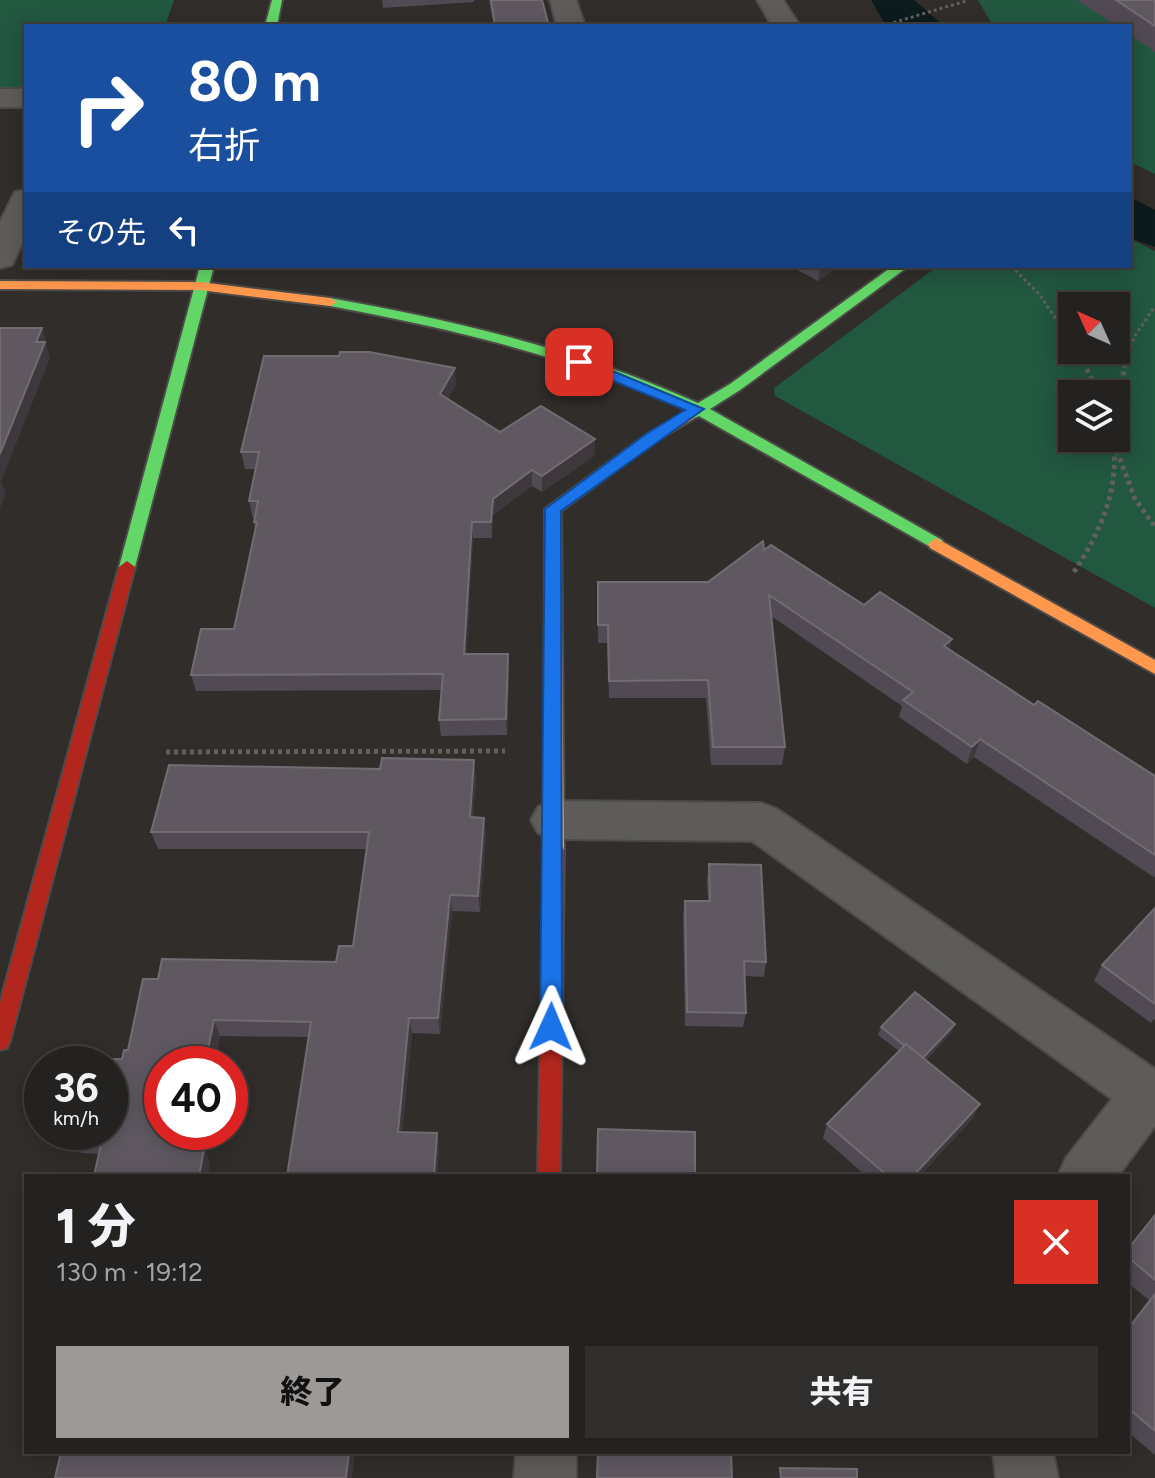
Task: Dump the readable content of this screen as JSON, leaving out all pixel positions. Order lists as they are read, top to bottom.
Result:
{
  "north": "top left",
  "page": {
    "turn": ["80 m", "右折"],
    "then": "その先",
    "speed": "36 km/h",
    "limit": "40",
    "heading": ["1 分", "130 m · 19:12"],
    "buttons": ["終了", "共有"]
  }
}
